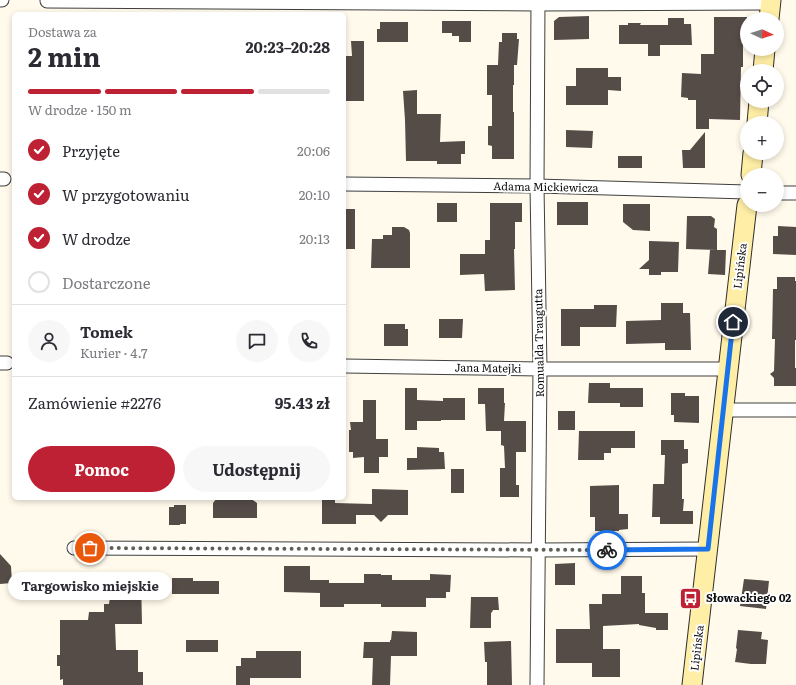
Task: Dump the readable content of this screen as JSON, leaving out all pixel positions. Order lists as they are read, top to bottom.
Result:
{
  "streets": {
    "street": [
      "Adama Mickiewicza",
      "Lipińska",
      "Romualda Traugutta",
      "Jana Matejki"
    ]
  },
  "crossings": [
    ["Adama Mickiewicza", "Romualda Traugutta"],
    ["Lipińska", "Jana Matejki"],
    ["Romualda Traugutta", "Jana Matejki"]
  ],
  "places": {
    "other": ["Targowisko miejskie"],
    "bus stop": ["Słowackiego 02"]
  },
  "north": "right",
  "page": {
    "map_buttons": ["+", "−"],
    "heading": ["2 min", "Dostawa za", "20:23–20:28"],
    "panel": [
      "Tomek",
      "Kurier · 4.7",
      "Zamówienie #2276",
      "95.43 zł"
    ],
    "bar": "W drodze · 150 m",
    "list": [
      ["Przyjęte", "20:06"],
      ["W przygotowaniu", "20:10"],
      ["W drodze", "20:13"],
      "Dostarczone"
    ],
    "buttons": ["Pomoc", "Udostępnij"],
    "bubble": "Targowisko miejskie"
  }
}
